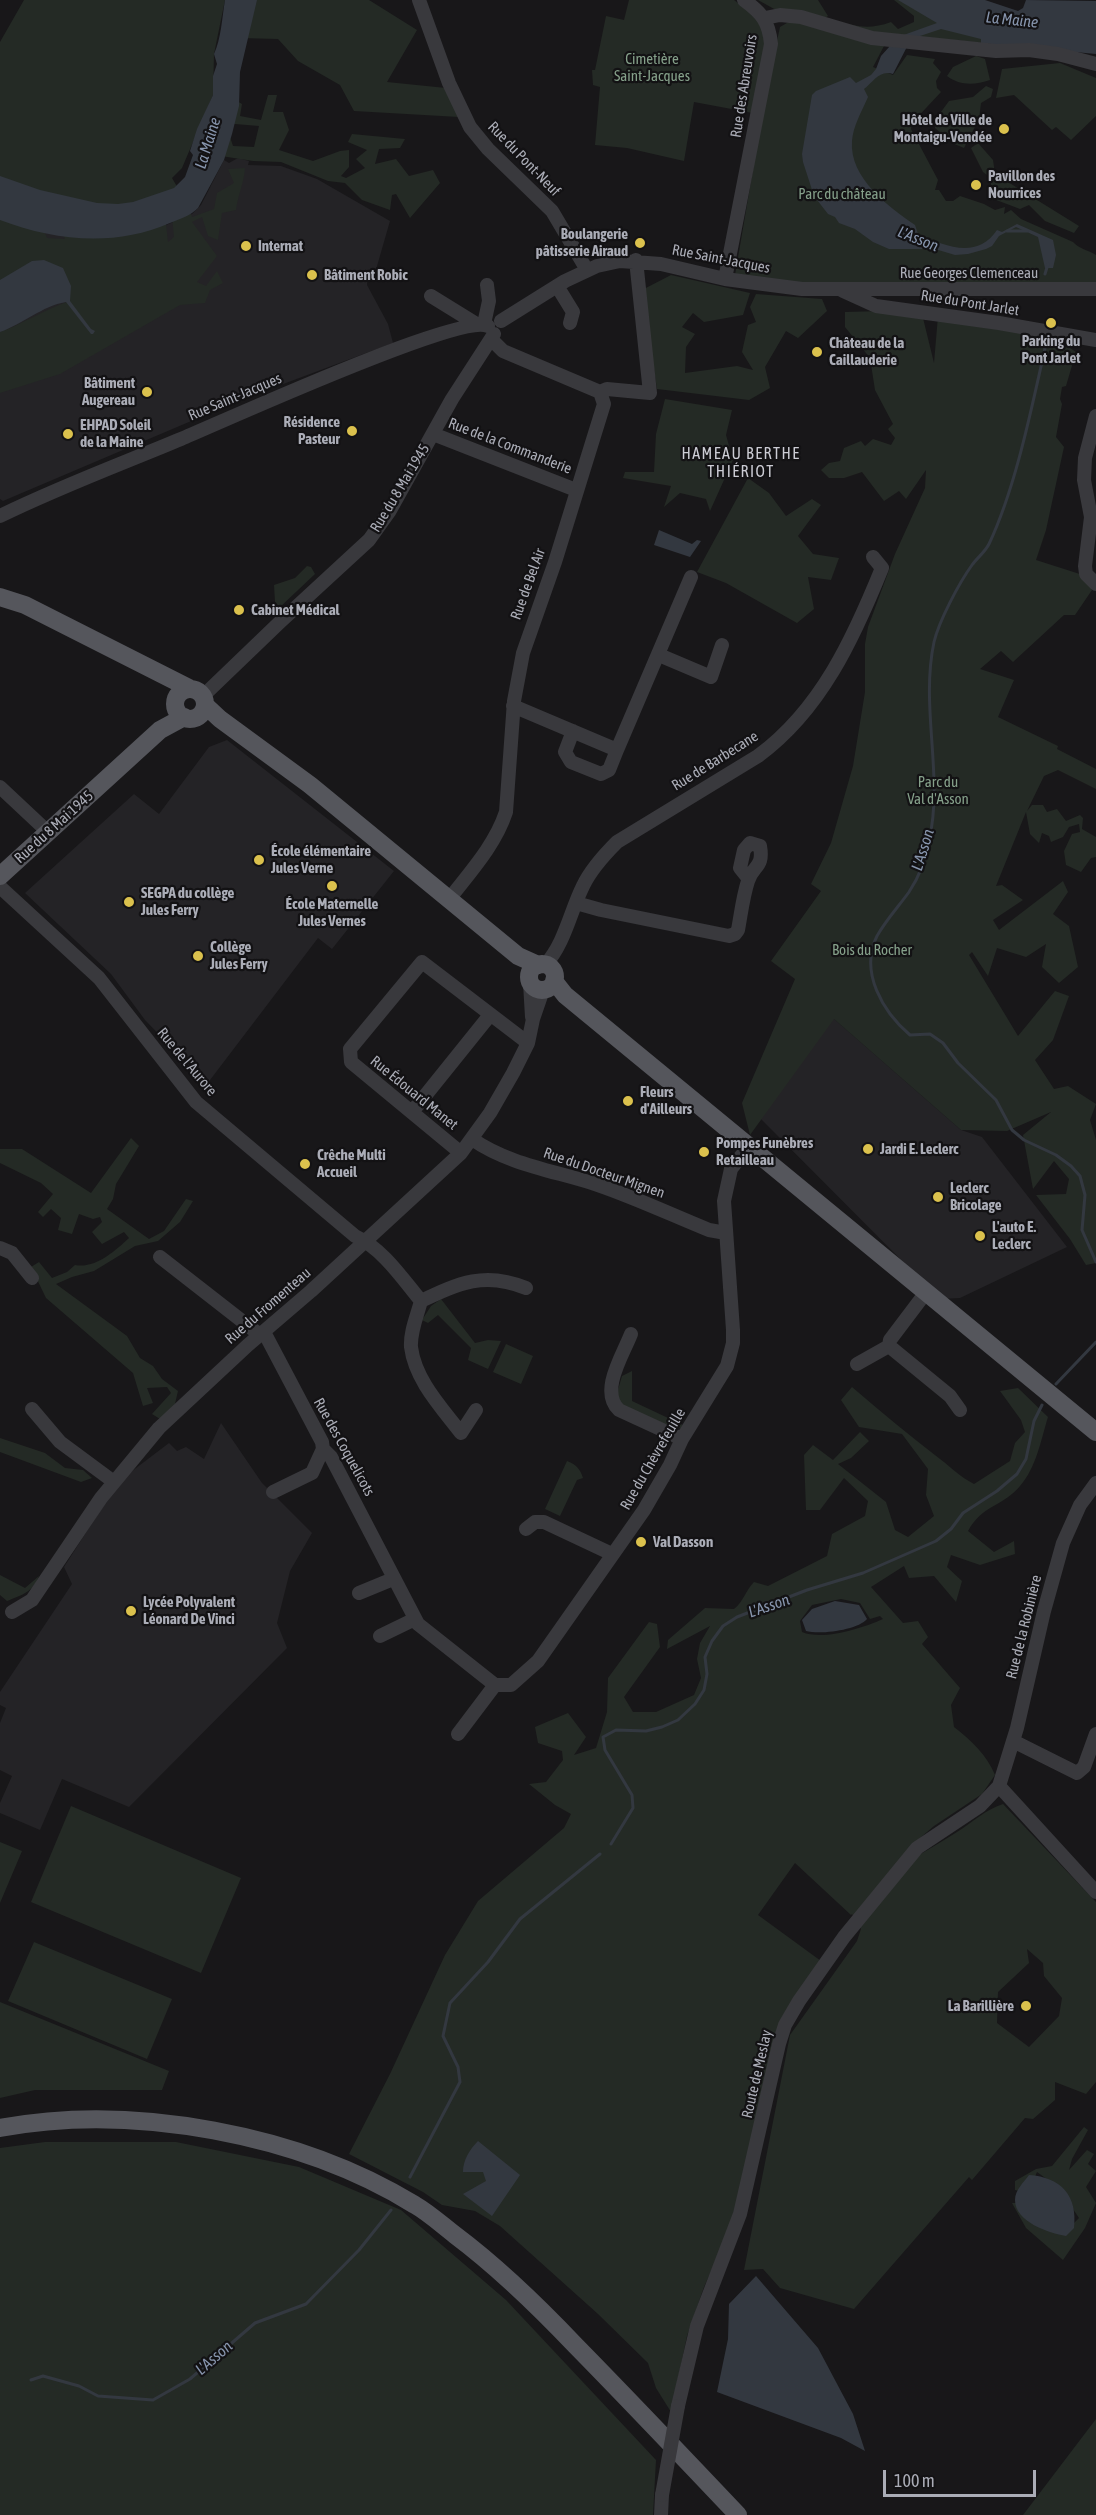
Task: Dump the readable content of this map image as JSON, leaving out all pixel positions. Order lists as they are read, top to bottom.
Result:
{
  "streets": {
    "main road": ["Rue du 8 Mai 1945"],
    "street": [
      "Rue des Abreuvoirs",
      "Rue du Pont-Neuf",
      "Rue Saint-Jacques",
      "Rue Georges Clemenceau",
      "Rue du Pont Jarlet",
      "Rue de la Commanderie",
      "Rue de Bel Air",
      "Rue de Barbecane",
      "Rue de l'Aurore",
      "Rue Édouard Manet",
      "Rue du Docteur Mignen",
      "Rue du Fromenteau",
      "Rue des Coquelicots",
      "Rue du Chèvrefeuille",
      "Rue de la Robinière",
      "Route de Meslay"
    ]
  },
  "crossings": [
    ["Rue des Abreuvoirs", "Rue Saint-Jacques"],
    ["Rue du Pont-Neuf", "Rue Saint-Jacques"],
    ["Rue Saint-Jacques", "Rue Georges Clemenceau"],
    ["Rue Saint-Jacques", "Rue du Pont Jarlet"],
    ["Rue Saint-Jacques", "Rue du 8 Mai 1945"],
    ["Rue Georges Clemenceau", "Rue du Pont Jarlet"],
    ["Rue de la Commanderie", "Rue du 8 Mai 1945"],
    ["Rue de la Commanderie", "Rue de Bel Air"],
    ["Rue de Barbecane", "Rue du Fromenteau"],
    ["Rue de l'Aurore", "Rue du Fromenteau"],
    ["Rue Édouard Manet", "Rue du Fromenteau"],
    ["Rue du Docteur Mignen", "Rue du Fromenteau"],
    ["Rue du Docteur Mignen", "Rue du Chèvrefeuille"],
    ["Rue du Fromenteau", "Rue des Coquelicots"],
    ["Rue des Coquelicots", "Rue du Chèvrefeuille"],
    ["Rue de la Robinière", "Route de Meslay"]
  ],
  "districts": ["HAMEAU BERTHE THIÉRIOT"],
  "water": ["La Maine", "L'Asson"],
  "parks": [
    "Cimetière Saint-Jacques",
    "Parc du château",
    "Parc du Val d'Asson",
    "Bois du Rocher"
  ],
  "places": [
    "Hôtel de Ville de Montaigu-Vendée",
    "Pavillon des Nourrices",
    "Boulangerie pâtisserie Airaud",
    "Internat",
    "Bâtiment Robic",
    "Parking du Pont Jarlet",
    "Château de la Caillauderie",
    "Bâtiment Augereau",
    "Résidence Pasteur",
    "EHPAD Soleil de la Maine",
    "Cabinet Médical",
    "École élémentaire Jules Verne",
    "École Maternelle Jules Vernes",
    "SEGPA du collège Jules Ferry",
    "Collège Jules Ferry",
    "Fleurs d'Ailleurs",
    "Jardi E. Leclerc",
    "Pompes Funèbres Retailleau",
    "Crêche Multi Accueil",
    "Leclerc Bricolage",
    "L'auto E. Leclerc",
    "Val Dasson",
    "Lycée Polyvalent Léonard De Vinci",
    "La Barillière"
  ],
  "scale_bar": "100 m"
}
